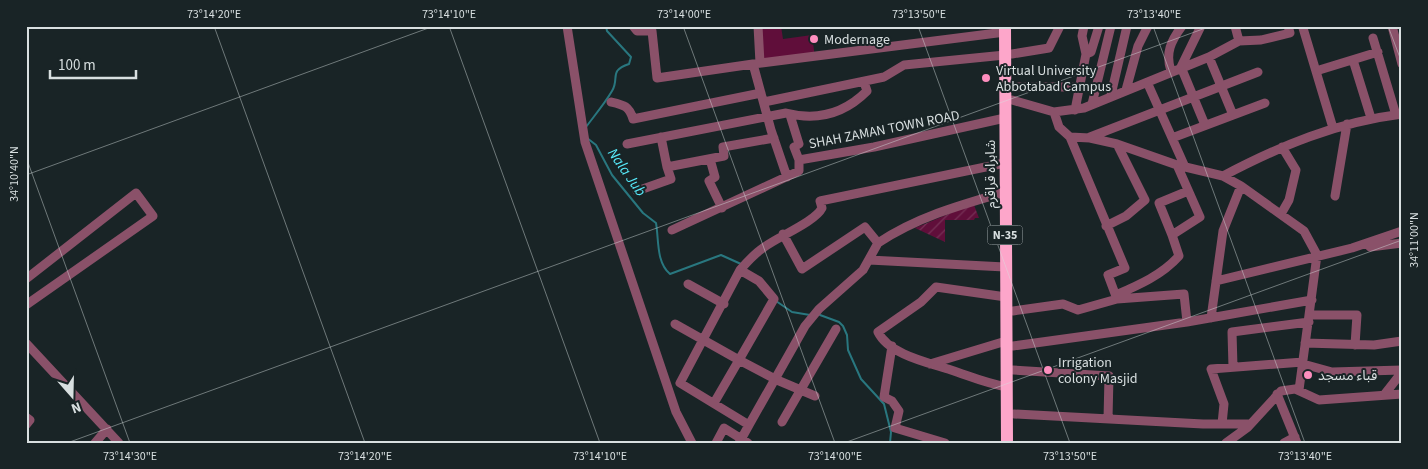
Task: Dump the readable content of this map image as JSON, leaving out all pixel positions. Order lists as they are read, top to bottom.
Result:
{
  "streets": {
    "highway": ["شاہراہ قراقرم", "N-35"],
    "street": ["SHAH ZAMAN TOWN ROAD"]
  },
  "crossings": [
    ["SHAH ZAMAN TOWN ROAD", "شاہراہ قراقرم"]
  ],
  "water": ["Nala Jub"],
  "places": [
    "Modernage",
    "Virtual University Abbotabad Campus",
    "Irrigation colony Masjid",
    "قباء مسجد"
  ],
  "scale_bar": "100 m",
  "north": "bottom",
  "coordinates": [
    "73°14'20\"E",
    "73°14'10\"E",
    "73°14'00\"E",
    "73°13'50\"E",
    "73°13'40\"E",
    "34°10'40\"N",
    "34°11'00\"N",
    "73°14'30\"E"
  ]
}
